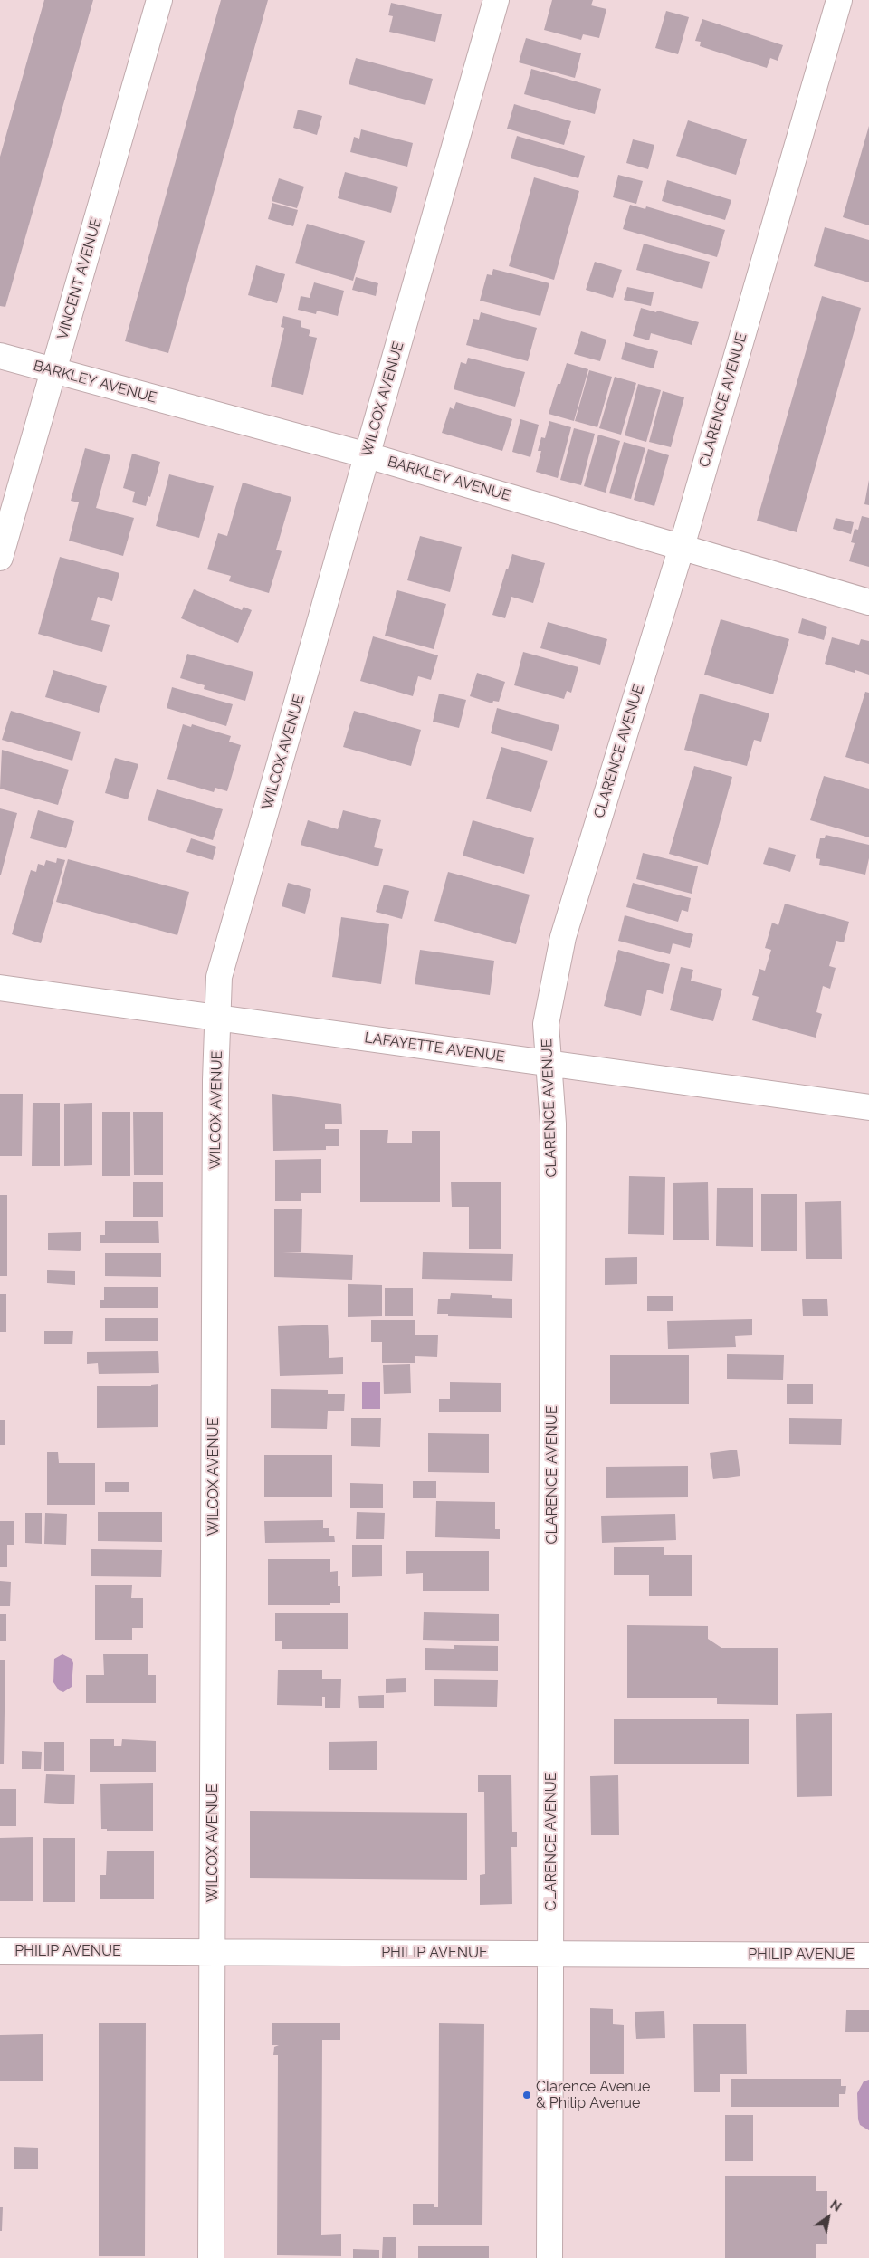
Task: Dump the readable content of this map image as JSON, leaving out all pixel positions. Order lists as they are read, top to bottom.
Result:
{
  "streets": {
    "street": [
      "VINCENT AVENUE",
      "BARKLEY AVENUE",
      "WILCOX AVENUE",
      "CLARENCE AVENUE",
      "LAFAYETTE AVENUE",
      "PHILIP AVENUE"
    ]
  },
  "crossings": [
    ["VINCENT AVENUE", "BARKLEY AVENUE"],
    ["BARKLEY AVENUE", "WILCOX AVENUE"],
    ["BARKLEY AVENUE", "CLARENCE AVENUE"],
    ["WILCOX AVENUE", "LAFAYETTE AVENUE"],
    ["WILCOX AVENUE", "PHILIP AVENUE"],
    ["CLARENCE AVENUE", "LAFAYETTE AVENUE"],
    ["CLARENCE AVENUE", "PHILIP AVENUE"]
  ],
  "places": ["Clarence Avenue & Philip Avenue"],
  "north": "top right"
}
